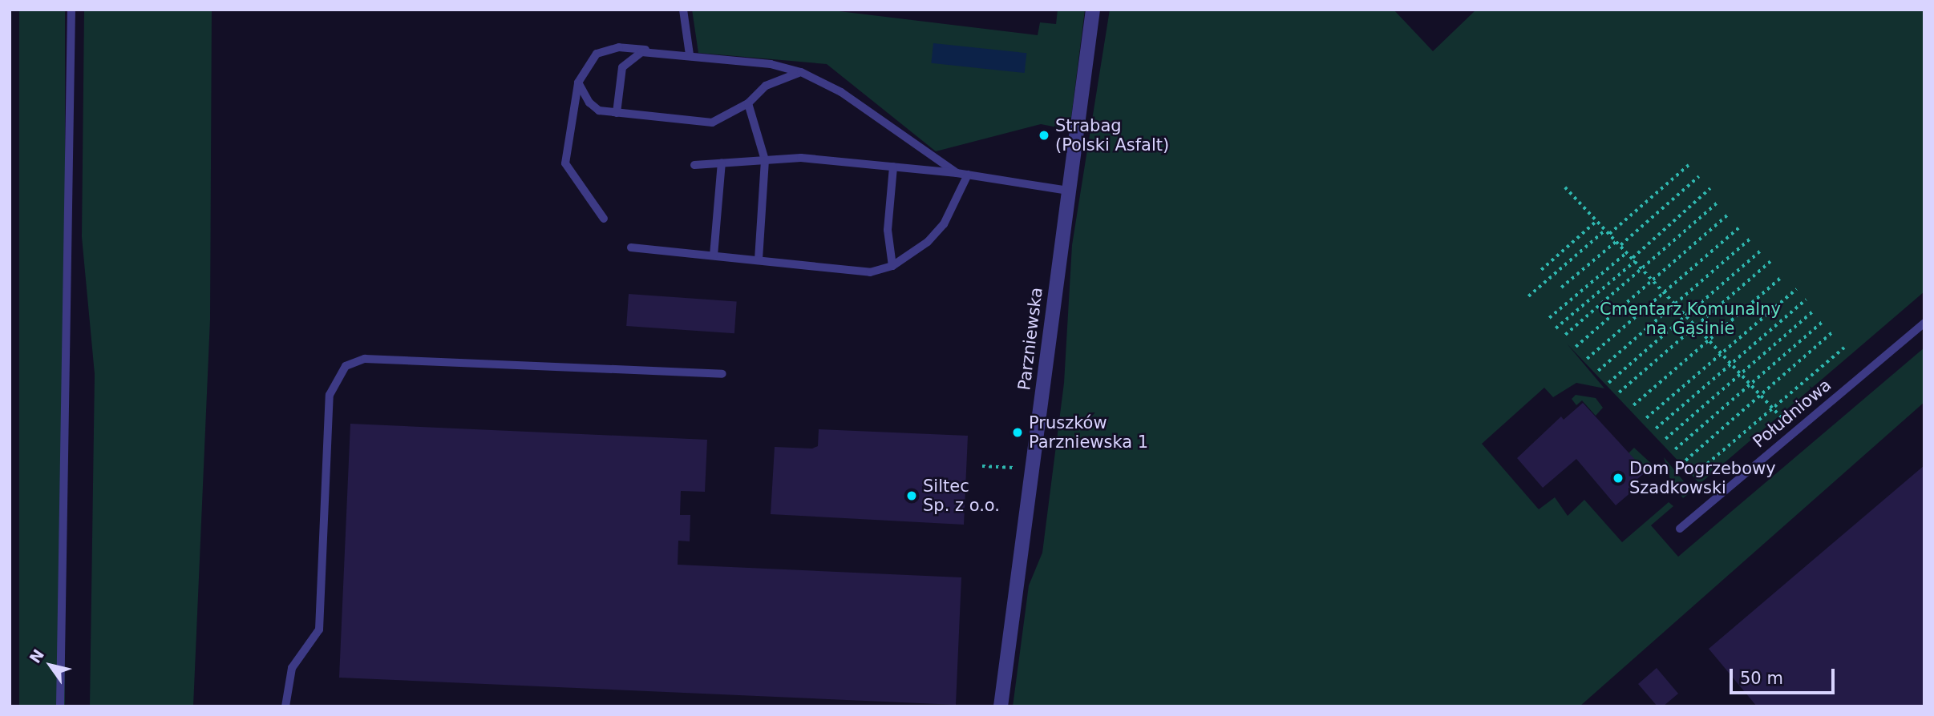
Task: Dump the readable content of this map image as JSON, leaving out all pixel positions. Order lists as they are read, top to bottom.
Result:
{
  "streets": {
    "street": ["Parzniewska"],
    "lane": ["Południowa"]
  },
  "parks": ["Cmentarz Komunalny na Gąsinie"],
  "places": [
    "Strabag (Polski Asfalt)",
    "Pruszków Parzniewska 1",
    "Dom Pogrzebowy Szadkowski",
    "Siltec Sp. z o.o."
  ],
  "scale_bar": "50 m",
  "north": "top left"
}
